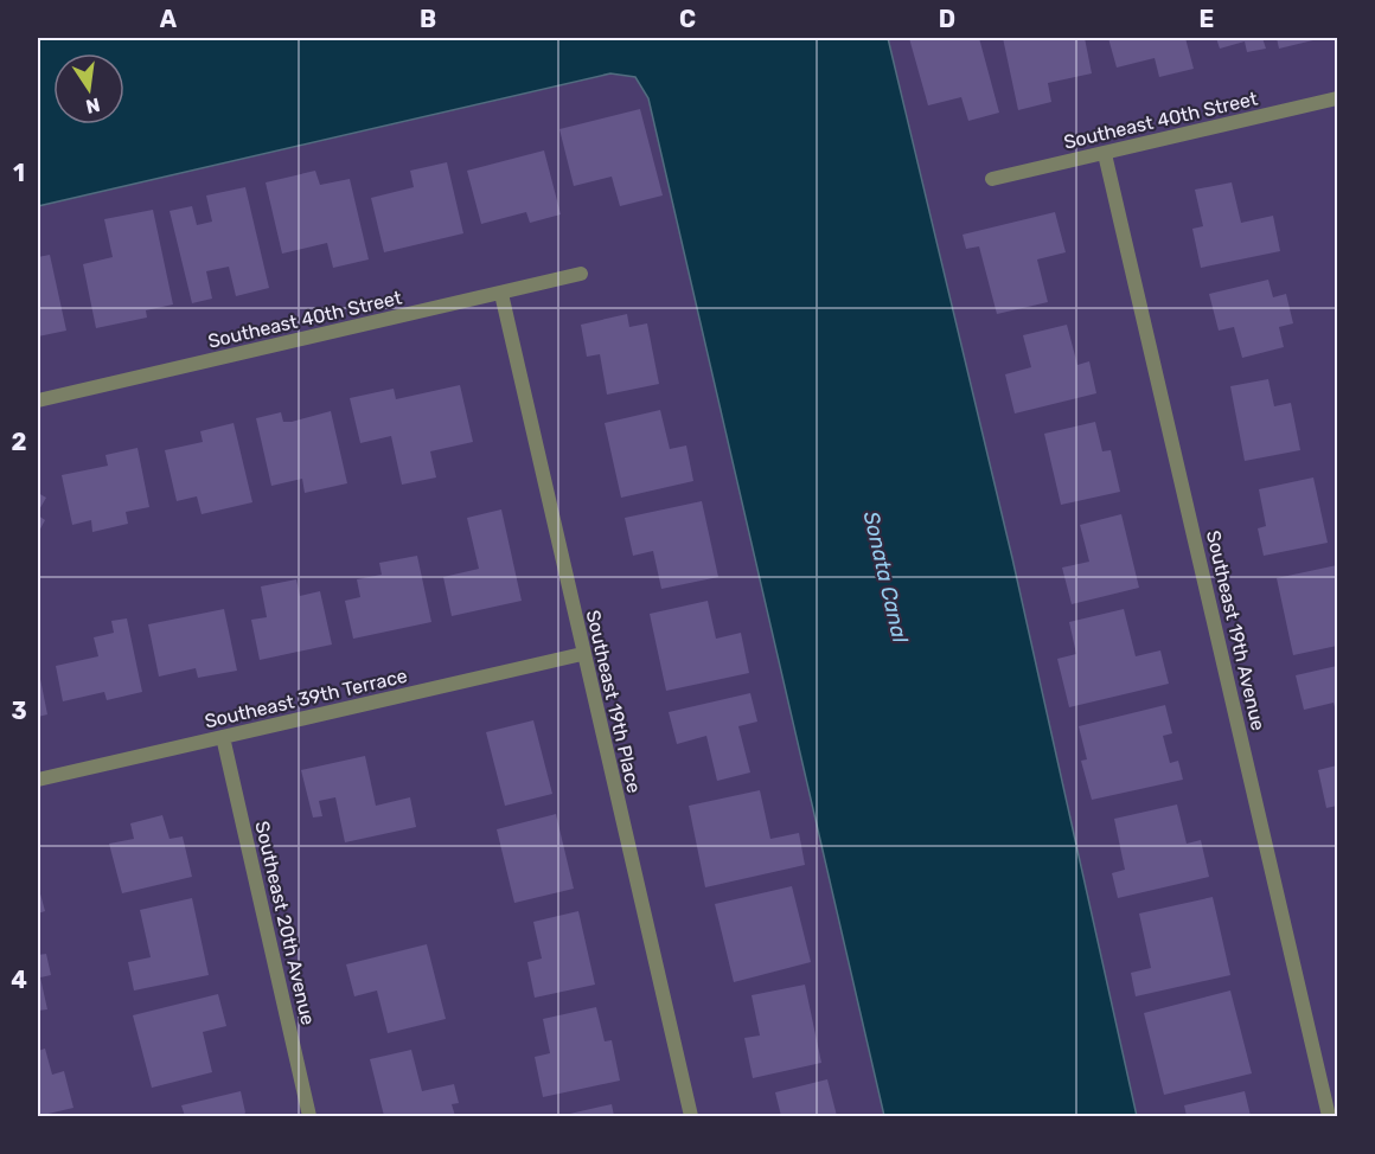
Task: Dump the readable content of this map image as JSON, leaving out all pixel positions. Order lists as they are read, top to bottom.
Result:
{
  "streets": {
    "street": [
      "Southeast 40th Street",
      "Southeast 19th Avenue",
      "Southeast 39th Terrace",
      "Southeast 19th Place",
      "Southeast 20th Avenue"
    ]
  },
  "crossings": [
    ["Southeast 40th Street", "Southeast 19th Avenue"],
    ["Southeast 40th Street", "Southeast 19th Place"],
    ["Southeast 39th Terrace", "Southeast 19th Place"],
    ["Southeast 39th Terrace", "Southeast 20th Avenue"]
  ],
  "water": ["Sonata Canal"],
  "north": "bottom",
  "grid": {
    "columns": [
      "A",
      "B",
      "C",
      "D",
      "E"
    ],
    "rows": [
      "1",
      "2",
      "3",
      "4"
    ]
  }
}
